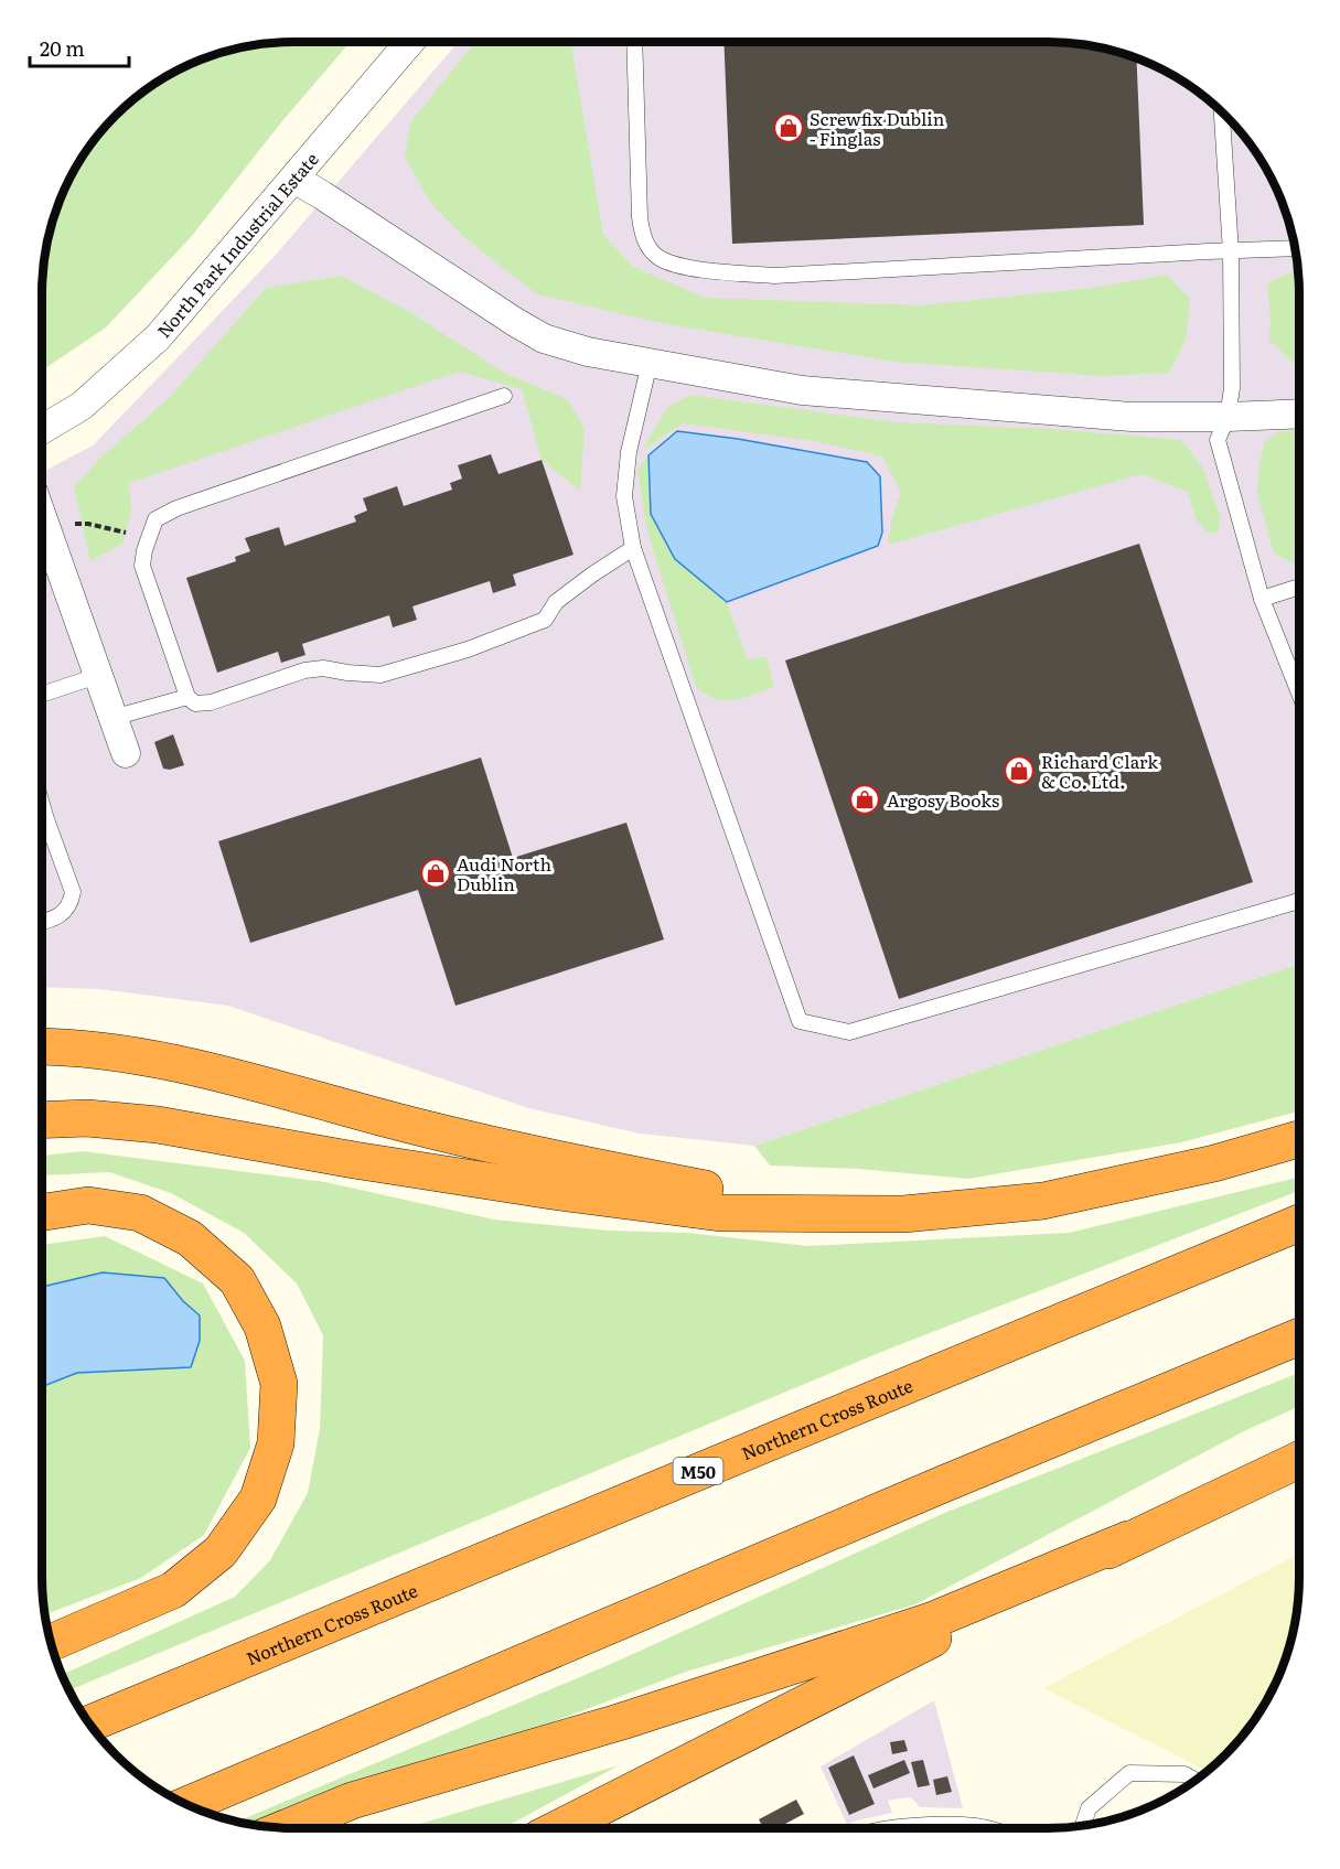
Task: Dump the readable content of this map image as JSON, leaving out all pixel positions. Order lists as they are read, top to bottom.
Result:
{
  "streets": {
    "highway": ["Northern Cross Route", "M50"],
    "street": ["North Park Industrial Estate"]
  },
  "places": {
    "shop": [
      "Screwfix Dublin - Finglas",
      "Richard Clark & Co. Ltd.",
      "Argosy Books",
      "Audi North Dublin"
    ]
  },
  "scale_bar": "20 m"
}
